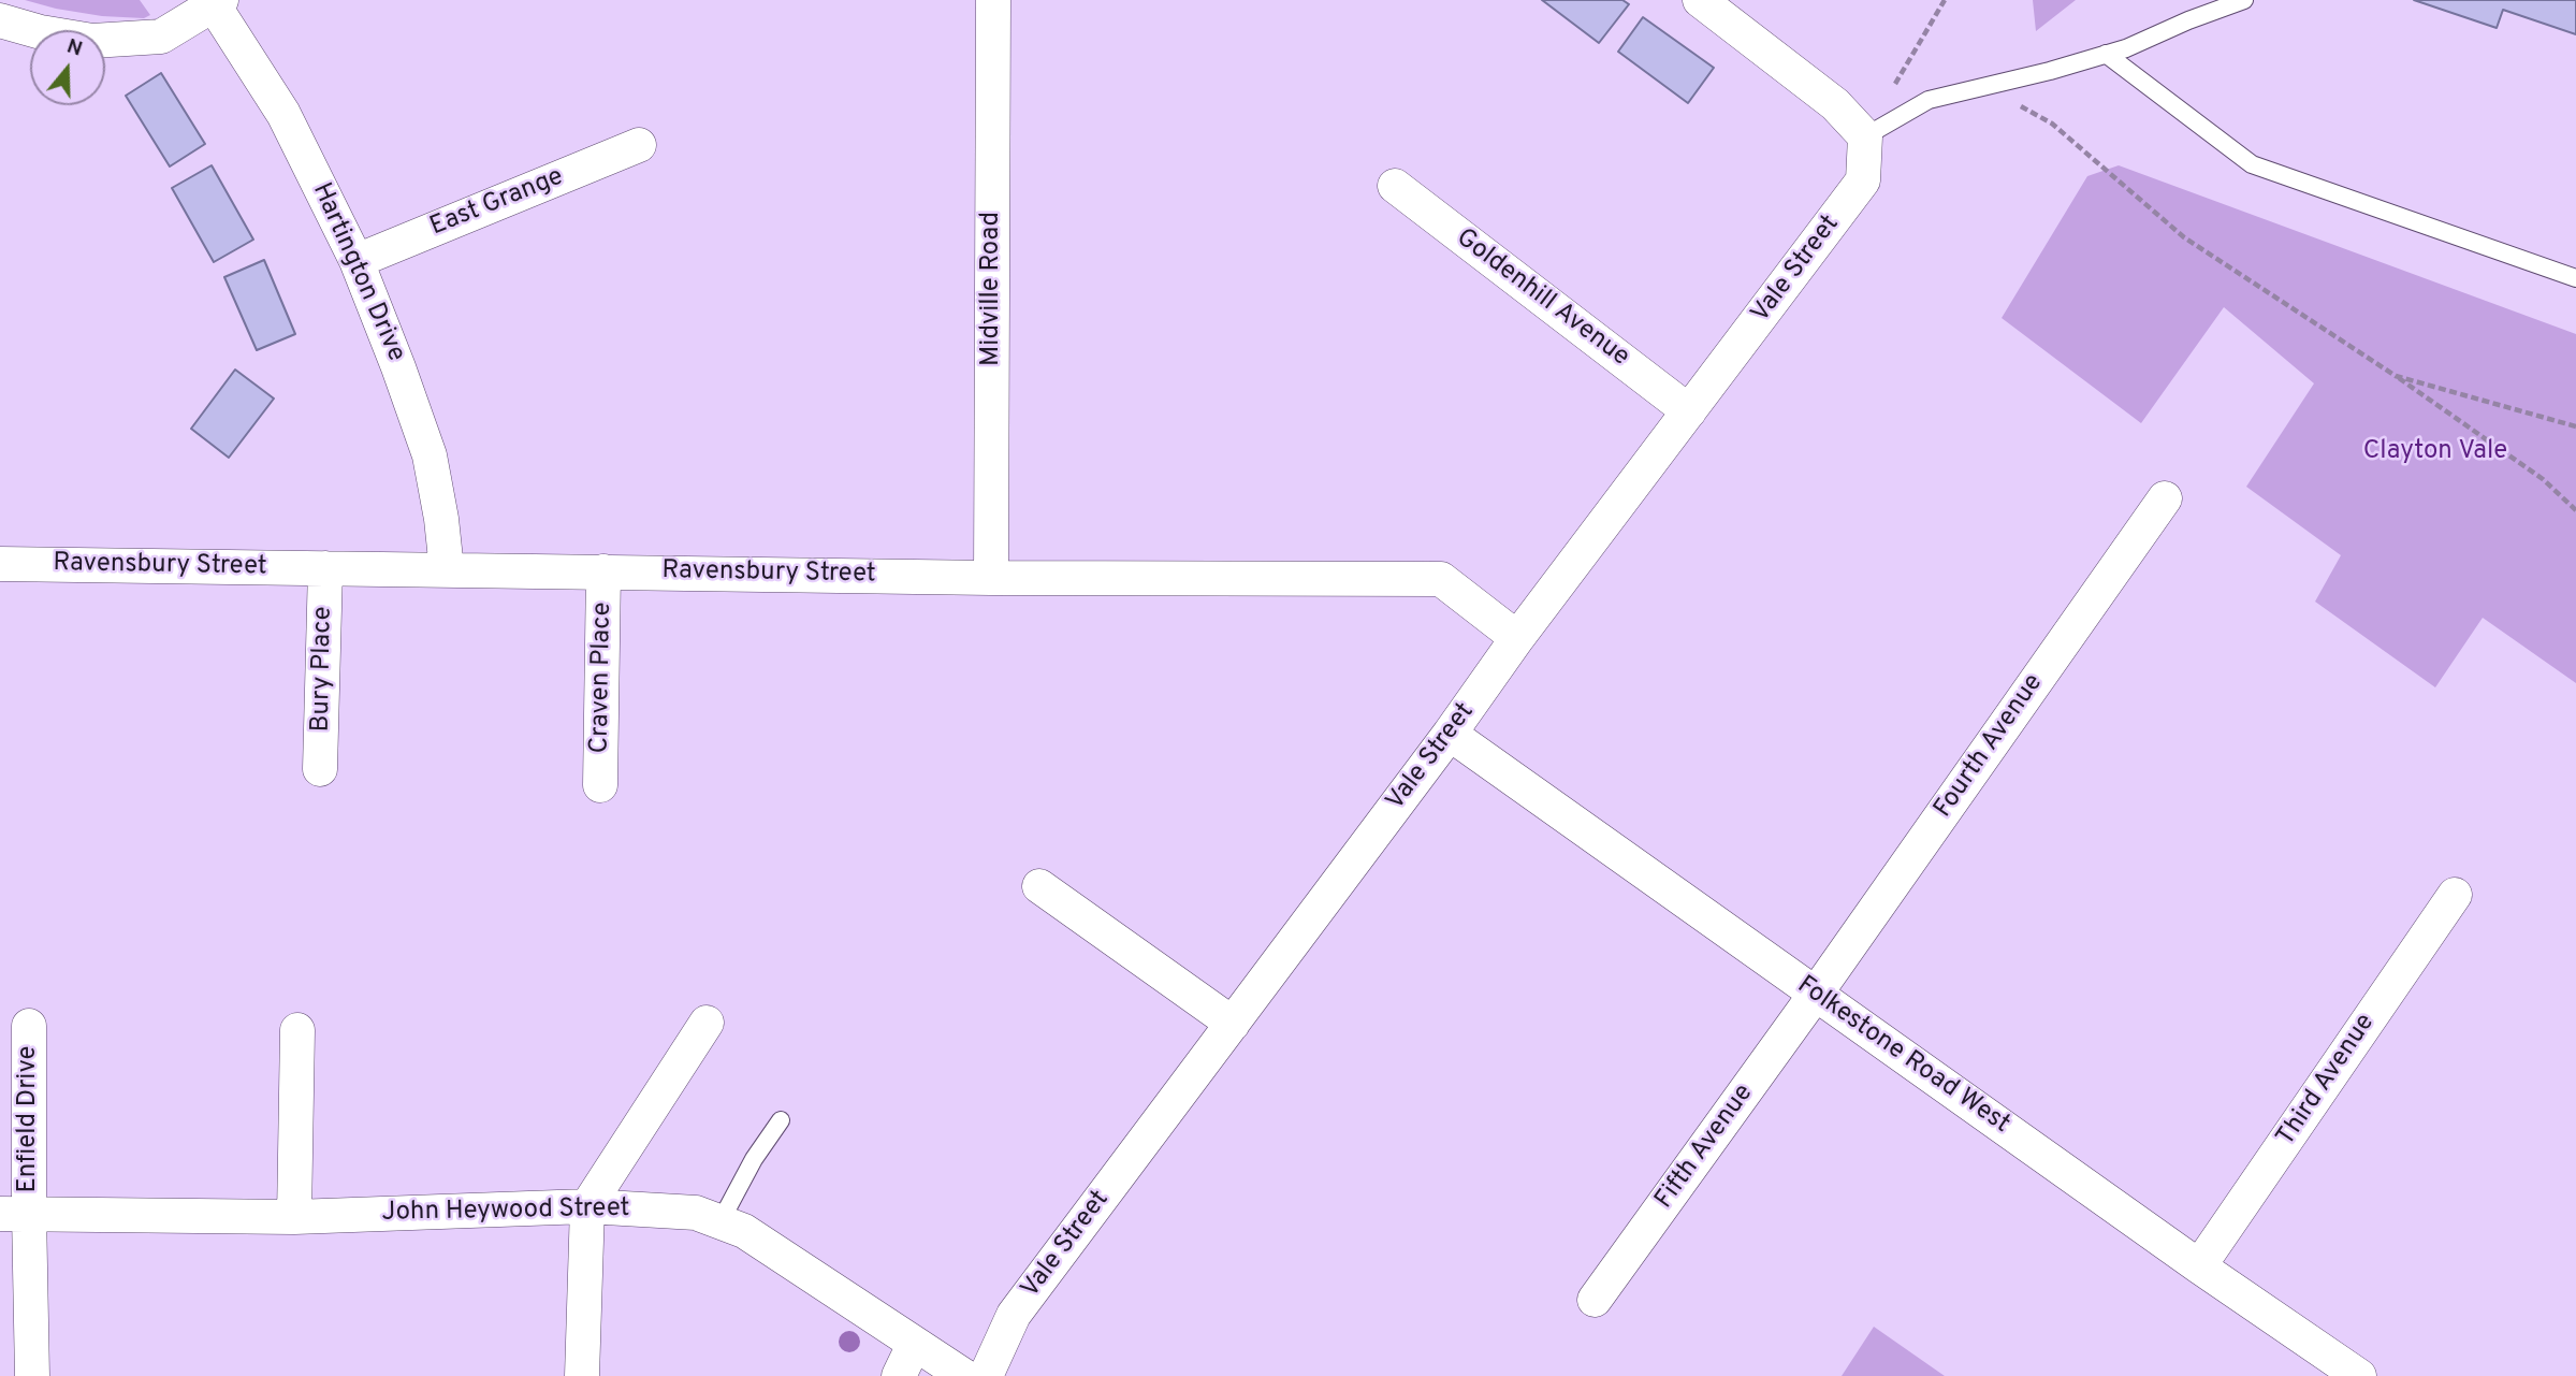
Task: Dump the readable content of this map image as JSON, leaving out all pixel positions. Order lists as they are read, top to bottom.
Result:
{
  "streets": {
    "street": [
      "East Grange",
      "Vale Street",
      "Hartington Drive",
      "Midville Road",
      "Goldenhill Avenue",
      "Ravensbury Street",
      "Bury Place",
      "Craven Place",
      "Fourth Avenue",
      "Folkestone Road West",
      "Third Avenue",
      "Enfield Drive",
      "Fifth Avenue",
      "John Heywood Street"
    ]
  },
  "crossings": [
    ["East Grange", "Hartington Drive"],
    ["Vale Street", "Goldenhill Avenue"],
    ["Vale Street", "Ravensbury Street"],
    ["Vale Street", "Folkestone Road West"],
    ["Hartington Drive", "Ravensbury Street"],
    ["Midville Road", "Ravensbury Street"],
    ["Ravensbury Street", "Bury Place"],
    ["Ravensbury Street", "Craven Place"],
    ["Fourth Avenue", "Folkestone Road West"],
    ["Fourth Avenue", "Fifth Avenue"],
    ["Folkestone Road West", "Third Avenue"],
    ["Folkestone Road West", "Fifth Avenue"],
    ["Enfield Drive", "John Heywood Street"]
  ],
  "parks": ["Clayton Vale"],
  "north": "top"
}
